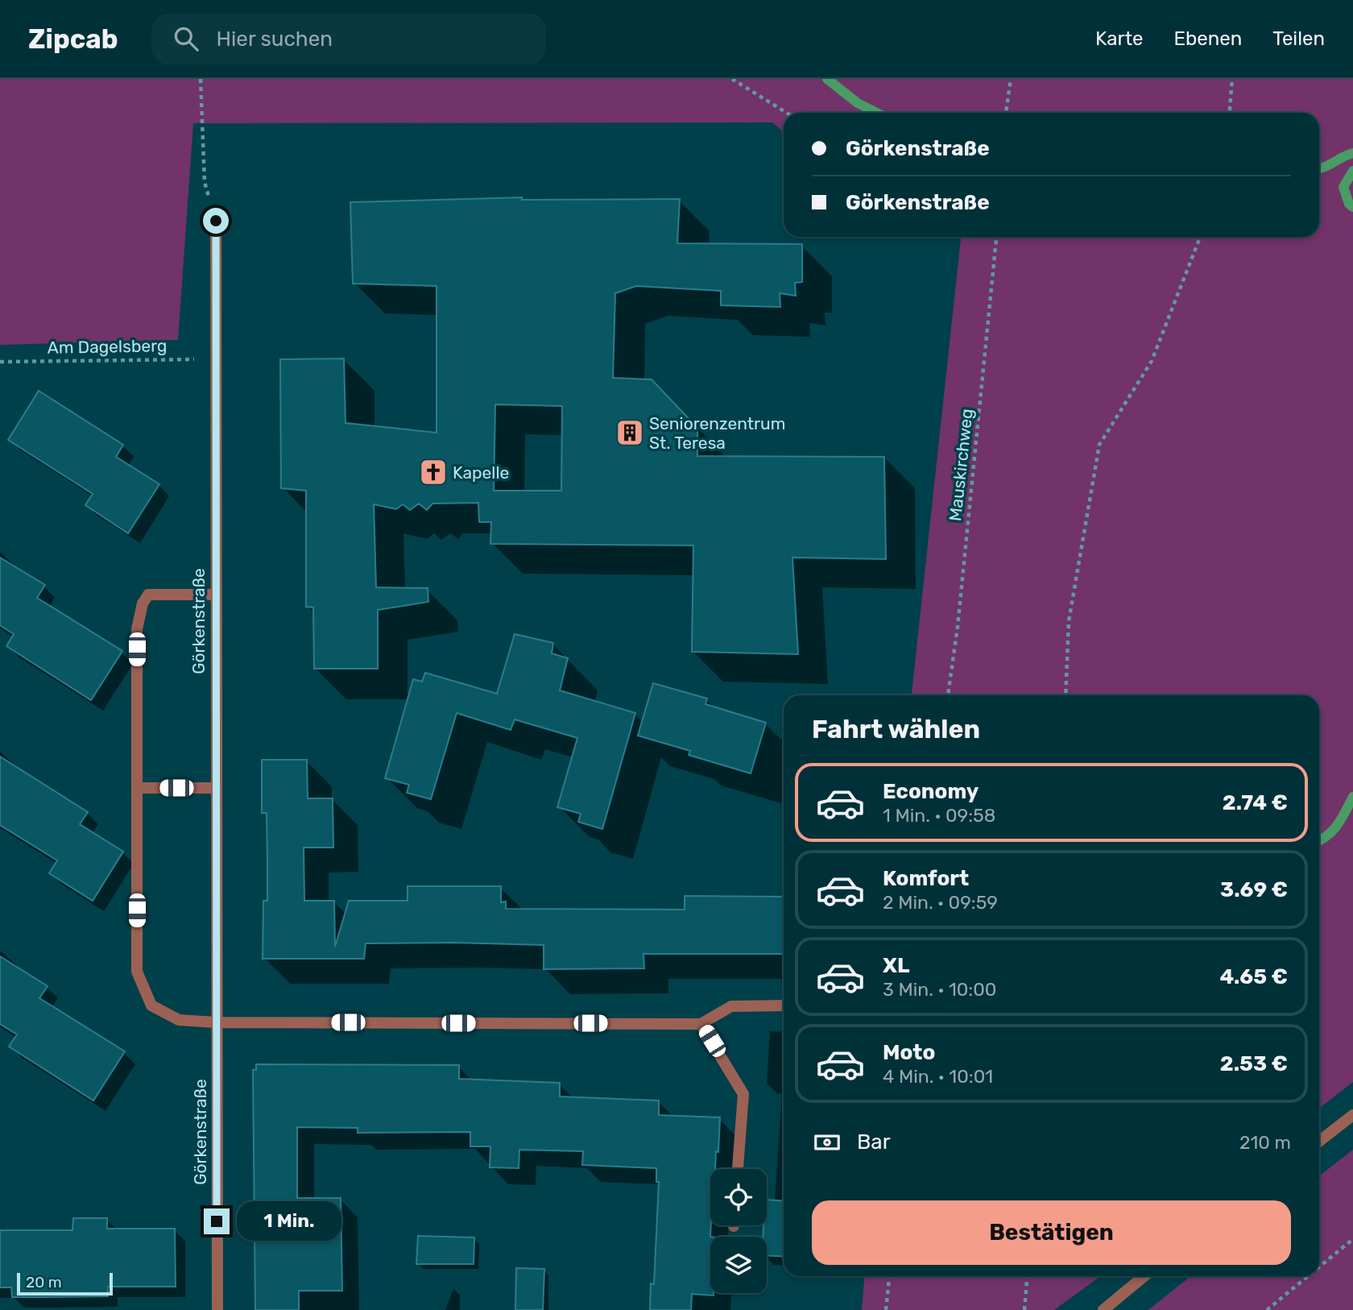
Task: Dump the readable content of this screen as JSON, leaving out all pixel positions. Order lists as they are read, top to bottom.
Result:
{
  "streets": {
    "street": ["Görkenstraße"],
    "path": ["Am Dagelsberg", "Mauskirchweg"]
  },
  "crossings": [
    ["Am Dagelsberg", "Görkenstraße"]
  ],
  "places": {
    "building": ["Seniorenzentrum St. Teresa"],
    "church": ["Kapelle"]
  },
  "scale_bar": "20 m",
  "page": {
    "header": "Zipcab",
    "search": "Hier suchen",
    "nav": ["Karte", "Ebenen", "Teilen"],
    "banner": ["Görkenstraße", "Görkenstraße"],
    "heading": "Fahrt wählen",
    "list": [
      {
        "name": "Economy",
        "note": "1 Min. · 09:58",
        "value": "2.74 €"
      },
      {
        "name": "Komfort",
        "note": "2 Min. · 09:59",
        "value": "3.69 €"
      },
      {
        "name": "XL",
        "note": "3 Min. · 10:00",
        "value": "4.65 €"
      },
      {
        "name": "Moto",
        "note": "4 Min. · 10:01",
        "value": "2.53 €"
      }
    ],
    "pay": ["Bar", "210 m"],
    "buttons": "Bestätigen",
    "bubble": "1 Min.",
    "scale": "20 m"
  }
}
